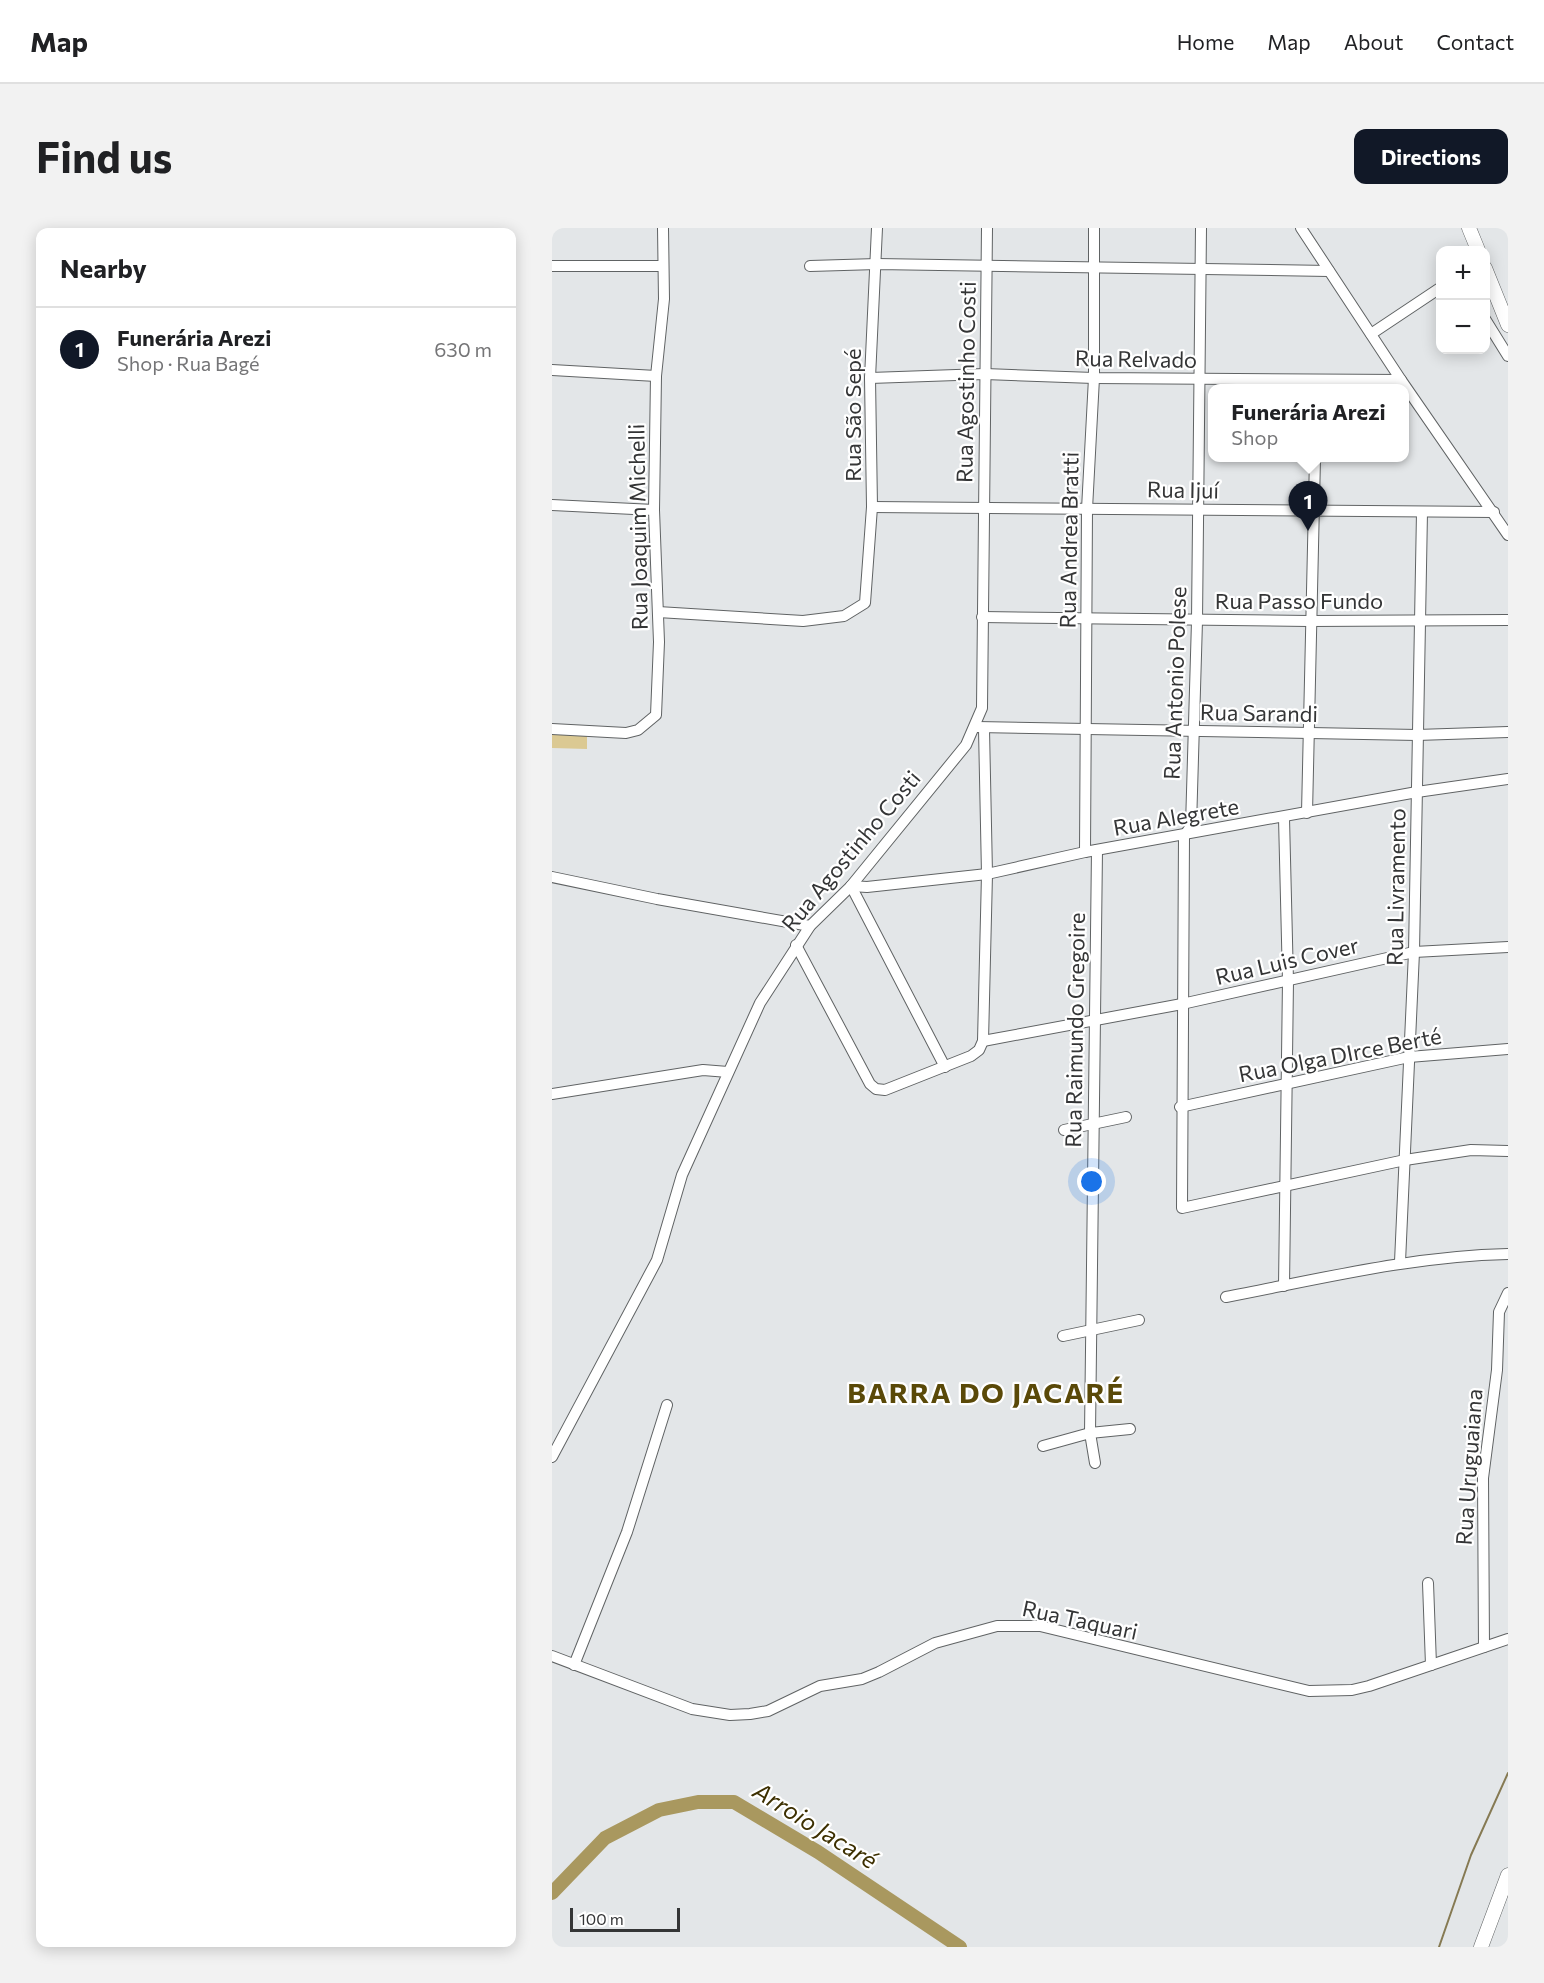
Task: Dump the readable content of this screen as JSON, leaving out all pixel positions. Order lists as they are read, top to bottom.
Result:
{
  "streets": {
    "street": [
      "Rua Relvado",
      "Rua Agostinho Costi",
      "Rua São Sepé",
      "Rua Ijuí",
      "Rua Joaquim Michelli",
      "Rua Andrea Bratti",
      "Rua Passo Fundo",
      "Rua Antonio Polese",
      "Rua Sarandi",
      "Rua Alegrete",
      "Rua Livramento",
      "Rua Luis Cover",
      "Rua Raimundo Gregoire",
      "Rua Olga DIrce Berté",
      "Rua Uruguaiana",
      "Rua Taquari"
    ]
  },
  "crossings": [
    ["Rua Relvado", "Rua Agostinho Costi"],
    ["Rua Relvado", "Rua São Sepé"],
    ["Rua Relvado", "Rua Andrea Bratti"],
    ["Rua Relvado", "Rua Antonio Polese"],
    ["Rua Agostinho Costi", "Rua Ijuí"],
    ["Rua Agostinho Costi", "Rua Passo Fundo"],
    ["Rua Agostinho Costi", "Rua Sarandi"],
    ["Rua Agostinho Costi", "Rua Alegrete"],
    ["Rua São Sepé", "Rua Ijuí"],
    ["Rua São Sepé", "Rua Joaquim Michelli"],
    ["Rua Ijuí", "Rua Andrea Bratti"],
    ["Rua Ijuí", "Rua Antonio Polese"],
    ["Rua Ijuí", "Rua Livramento"],
    ["Rua Andrea Bratti", "Rua Passo Fundo"],
    ["Rua Andrea Bratti", "Rua Sarandi"],
    ["Rua Andrea Bratti", "Rua Alegrete"],
    ["Rua Passo Fundo", "Rua Antonio Polese"],
    ["Rua Passo Fundo", "Rua Livramento"],
    ["Rua Antonio Polese", "Rua Sarandi"],
    ["Rua Antonio Polese", "Rua Alegrete"],
    ["Rua Antonio Polese", "Rua Luis Cover"],
    ["Rua Antonio Polese", "Rua Olga DIrce Berté"],
    ["Rua Sarandi", "Rua Livramento"],
    ["Rua Alegrete", "Rua Livramento"],
    ["Rua Alegrete", "Rua Raimundo Gregoire"],
    ["Rua Livramento", "Rua Luis Cover"],
    ["Rua Livramento", "Rua Olga DIrce Berté"],
    ["Rua Luis Cover", "Rua Raimundo Gregoire"],
    ["Rua Uruguaiana", "Rua Taquari"]
  ],
  "districts": ["BARRA DO JACARÉ"],
  "water": ["Arroio Jacaré"],
  "scale_bar": "100 m",
  "page": {
    "header": "Map",
    "nav": [
      "Home",
      "Map",
      "About",
      "Contact"
    ],
    "buttons": "Directions",
    "title": "Find us",
    "heading": "Nearby",
    "map_buttons": ["+", "−"],
    "list": [
      {
        "mark": "1",
        "name": "Funerária Arezi",
        "note": "Shop · Rua Bagé",
        "value": "630 m"
      }
    ],
    "popup": ["Funerária Arezi", "Shop"],
    "pins": "1",
    "scale": "100 m"
  }
}
